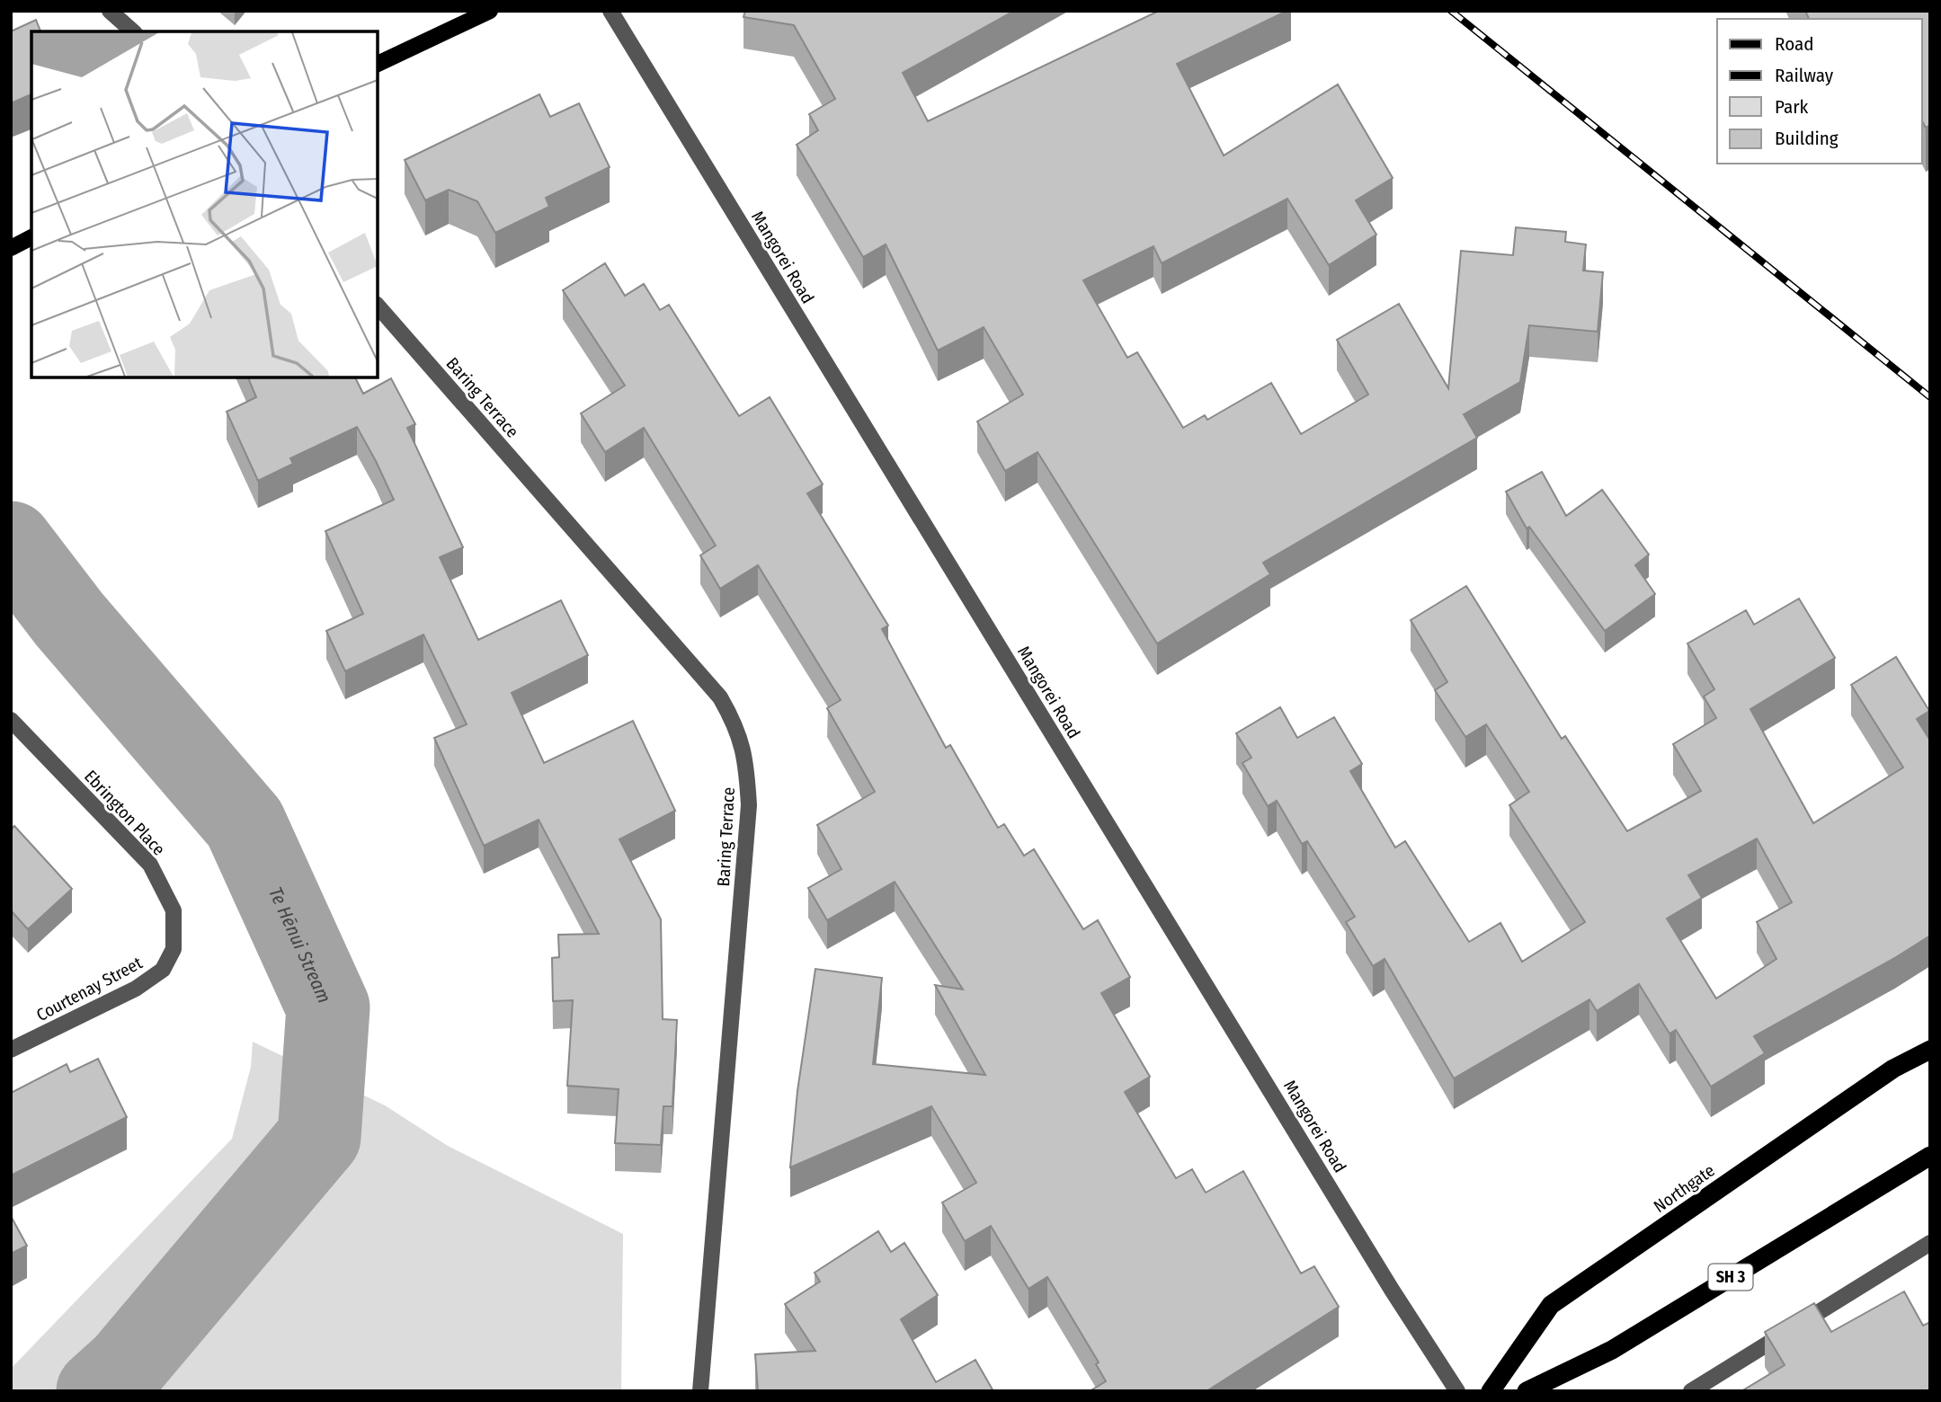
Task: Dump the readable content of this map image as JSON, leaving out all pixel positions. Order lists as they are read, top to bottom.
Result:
{
  "streets": {
    "highway": ["Northgate", "SH 3"],
    "street": [
      "Mangorei Road",
      "Baring Terrace",
      "Ebrington Place",
      "Courtenay Street"
    ]
  },
  "crossings": [
    ["Ebrington Place", "Courtenay Street"]
  ],
  "water": ["Te Hēnui Stream"],
  "legend": [
    "Road",
    "Railway",
    "Park",
    "Building"
  ]
}
